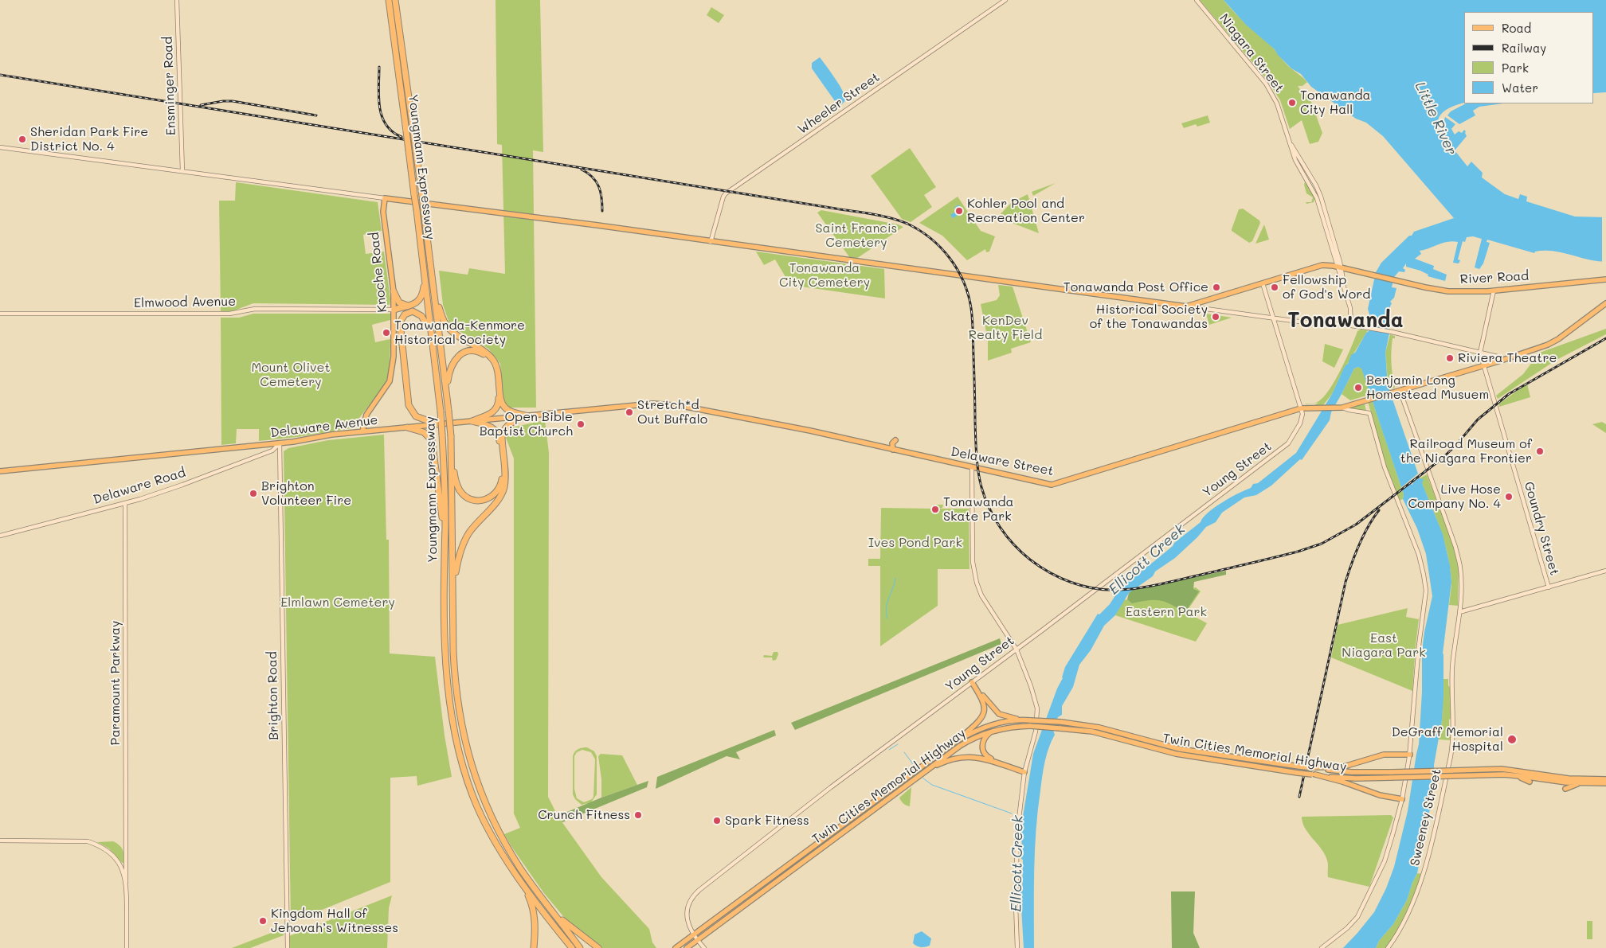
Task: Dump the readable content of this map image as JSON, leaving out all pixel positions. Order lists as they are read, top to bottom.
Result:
{
  "streets": {
    "highway": ["Youngmann Expressway"],
    "main road": [
      "Knoche Road",
      "River Road",
      "Delaware Avenue",
      "Delaware Street",
      "Twin Cities Memorial Highway"
    ],
    "street": [
      "Niagara Street",
      "Ensminger Road",
      "Wheeler Street",
      "Elmwood Avenue",
      "Young Street",
      "Delaware Road",
      "Goundry Street",
      "Paramount Parkway",
      "Brighton Road",
      "Sweeney Street"
    ]
  },
  "crossings": [
    ["Niagara Street", "River Road"],
    ["Knoche Road", "Elmwood Avenue"],
    ["Knoche Road", "Delaware Avenue"],
    ["River Road", "Goundry Street"],
    ["Delaware Avenue", "Delaware Street"],
    ["Delaware Avenue", "Delaware Road"],
    ["Delaware Avenue", "Brighton Road"],
    ["Delaware Street", "Young Street"],
    ["Delaware Street", "Goundry Street"],
    ["Delaware Street", "Sweeney Street"],
    ["Young Street", "Twin Cities Memorial Highway"],
    ["Delaware Road", "Paramount Parkway"],
    ["Delaware Road", "Brighton Road"]
  ],
  "districts": ["Tonawanda"],
  "water": ["Little River", "Ellicott Creek"],
  "parks": [
    "Saint Francis Cemetery",
    "Tonawanda City Cemetery",
    "KenDev Realty Field",
    "Mount Olivet Cemetery",
    "Ives Pond Park",
    "Elmlawn Cemetery",
    "Eastern Park",
    "East Niagara Park"
  ],
  "places": [
    "Tonawanda City Hall",
    "Sheridan Park Fire District No. 4",
    "Kohler Pool and Recreation Center",
    "Tonawanda Post Office",
    "Fellowship of God's Word",
    "Historical Society of the Tonawandas",
    "Tonawanda-Kenmore Historical Society",
    "Riviera Theatre",
    "Benjamin Long Homestead Musuem",
    "Stretch*d Out Buffalo",
    "Open Bible Baptist Church",
    "Railroad Museum of the Niagara Frontier",
    "Brighton Volunteer Fire",
    "Live Hose Company No. 4",
    "Tonawanda Skate Park",
    "DeGraff Memorial Hospital",
    "Crunch Fitness",
    "Spark Fitness",
    "Kingdom Hall of Jehovah’s Witnesses"
  ],
  "legend": [
    "Road",
    "Railway",
    "Park",
    "Water"
  ]
}
